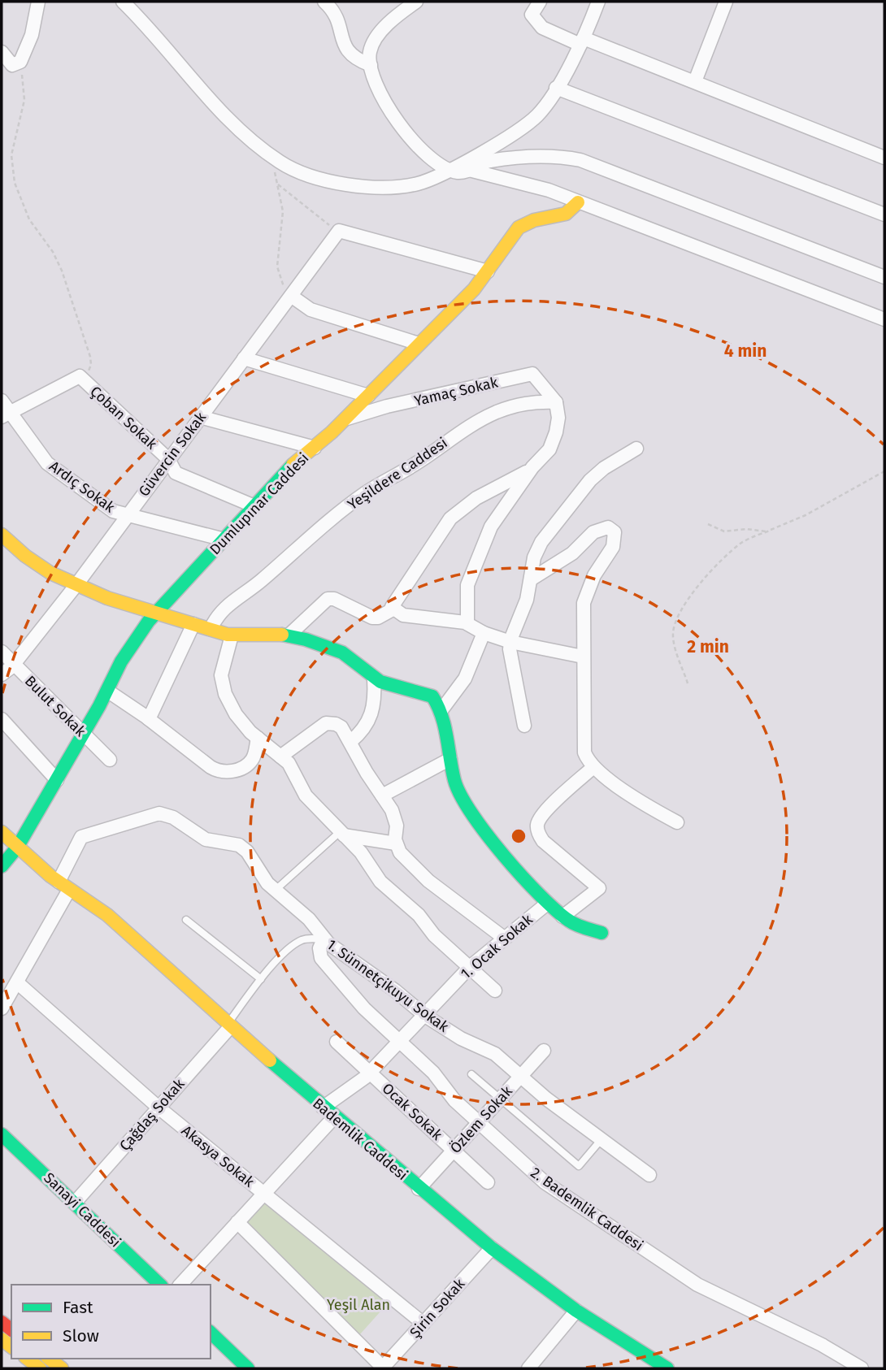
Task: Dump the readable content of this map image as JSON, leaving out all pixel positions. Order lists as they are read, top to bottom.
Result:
{
  "streets": {
    "street": [
      "Yamaç Sokak",
      "Çoban Sokak",
      "Güvercin Sokak",
      "Yeşildere Caddesi",
      "Ardıç Sokak",
      "Dumlupınar Caddesi",
      "Bulut Sokak",
      "1. Ocak Sokak",
      "1. Sünnetçikuyu Sokak",
      "Ocak Sokak",
      "Çağdaş Sokak",
      "Özlem Sokak",
      "Bademlik Caddesi",
      "Akasya Sokak",
      "2. Bademlik Caddesi",
      "Sanayi Caddesi",
      "Şirin Sokak"
    ]
  },
  "crossings": [
    ["Yamaç Sokak", "Yeşildere Caddesi"],
    ["Yamaç Sokak", "Dumlupınar Caddesi"],
    ["Çoban Sokak", "Güvercin Sokak"],
    ["Çoban Sokak", "Dumlupınar Caddesi"],
    ["Güvercin Sokak", "Ardıç Sokak"],
    ["Güvercin Sokak", "Bulut Sokak"],
    ["Ardıç Sokak", "Dumlupınar Caddesi"],
    ["Dumlupınar Caddesi", "Bulut Sokak"],
    ["Dumlupınar Caddesi", "Bademlik Caddesi"],
    ["1. Ocak Sokak", "1. Sünnetçikuyu Sokak"],
    ["1. Ocak Sokak", "Ocak Sokak"],
    ["1. Ocak Sokak", "Bademlik Caddesi"],
    ["1. Ocak Sokak", "2. Bademlik Caddesi"],
    ["1. Sünnetçikuyu Sokak", "Özlem Sokak"],
    ["1. Sünnetçikuyu Sokak", "Bademlik Caddesi"],
    ["1. Sünnetçikuyu Sokak", "Akasya Sokak"],
    ["1. Sünnetçikuyu Sokak", "2. Bademlik Caddesi"],
    ["Ocak Sokak", "Özlem Sokak"],
    ["Çağdaş Sokak", "Bademlik Caddesi"],
    ["Çağdaş Sokak", "Akasya Sokak"],
    ["Çağdaş Sokak", "Sanayi Caddesi"],
    ["Özlem Sokak", "Bademlik Caddesi"],
    ["Özlem Sokak", "2. Bademlik Caddesi"],
    ["Bademlik Caddesi", "Şirin Sokak"],
    ["Akasya Sokak", "Şirin Sokak"]
  ],
  "parks": ["Yeşil Alan"],
  "legend": ["Fast", "Slow"],
  "rings": ["4 min", "2 min"]
}
